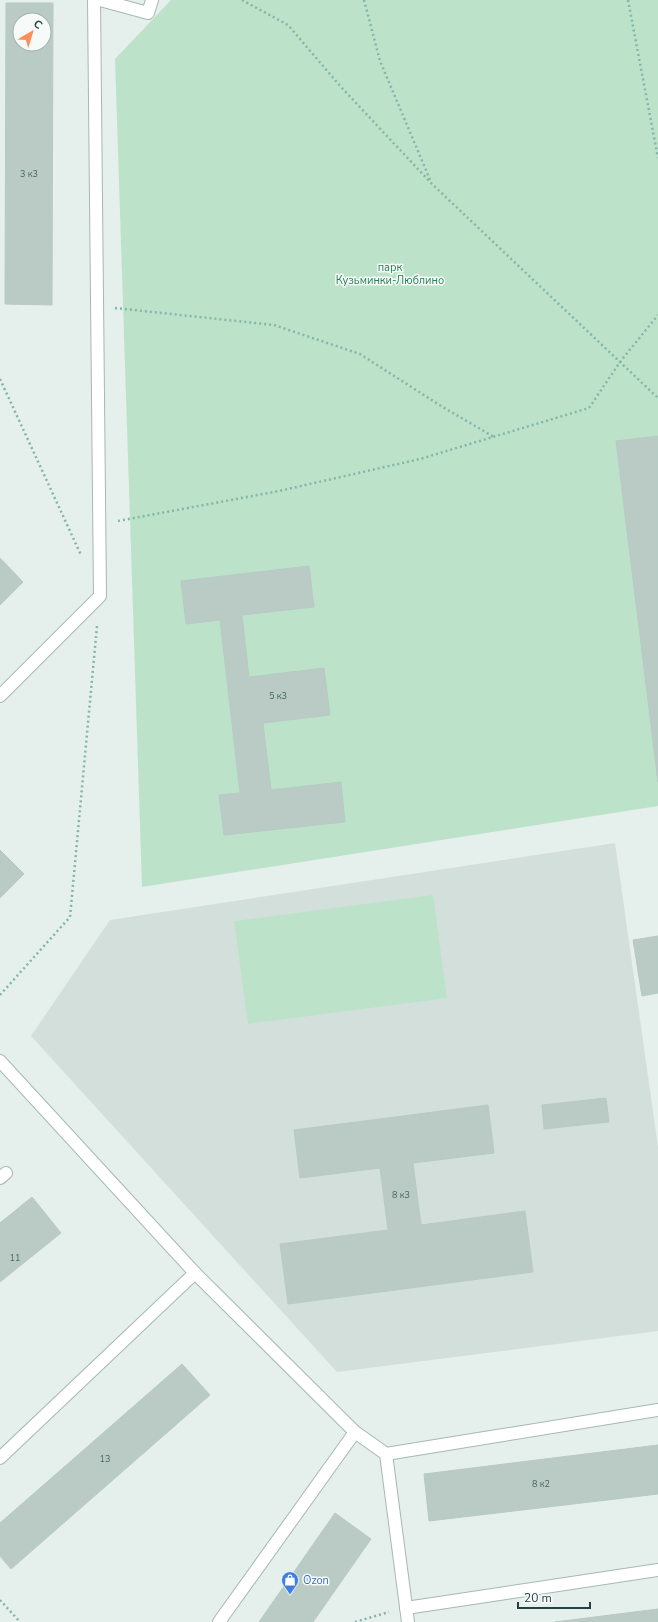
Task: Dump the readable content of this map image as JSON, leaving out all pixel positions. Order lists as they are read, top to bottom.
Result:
{
  "parks": ["парк Кузьминки-Люблино"],
  "places": {
    "shop": ["Ozon"]
  },
  "house_numbers": [
    "3 к3",
    "5 к3",
    "8 к3",
    "11",
    "13",
    "8 к2"
  ],
  "scale_bar": "20 m",
  "north": "top right"
}
